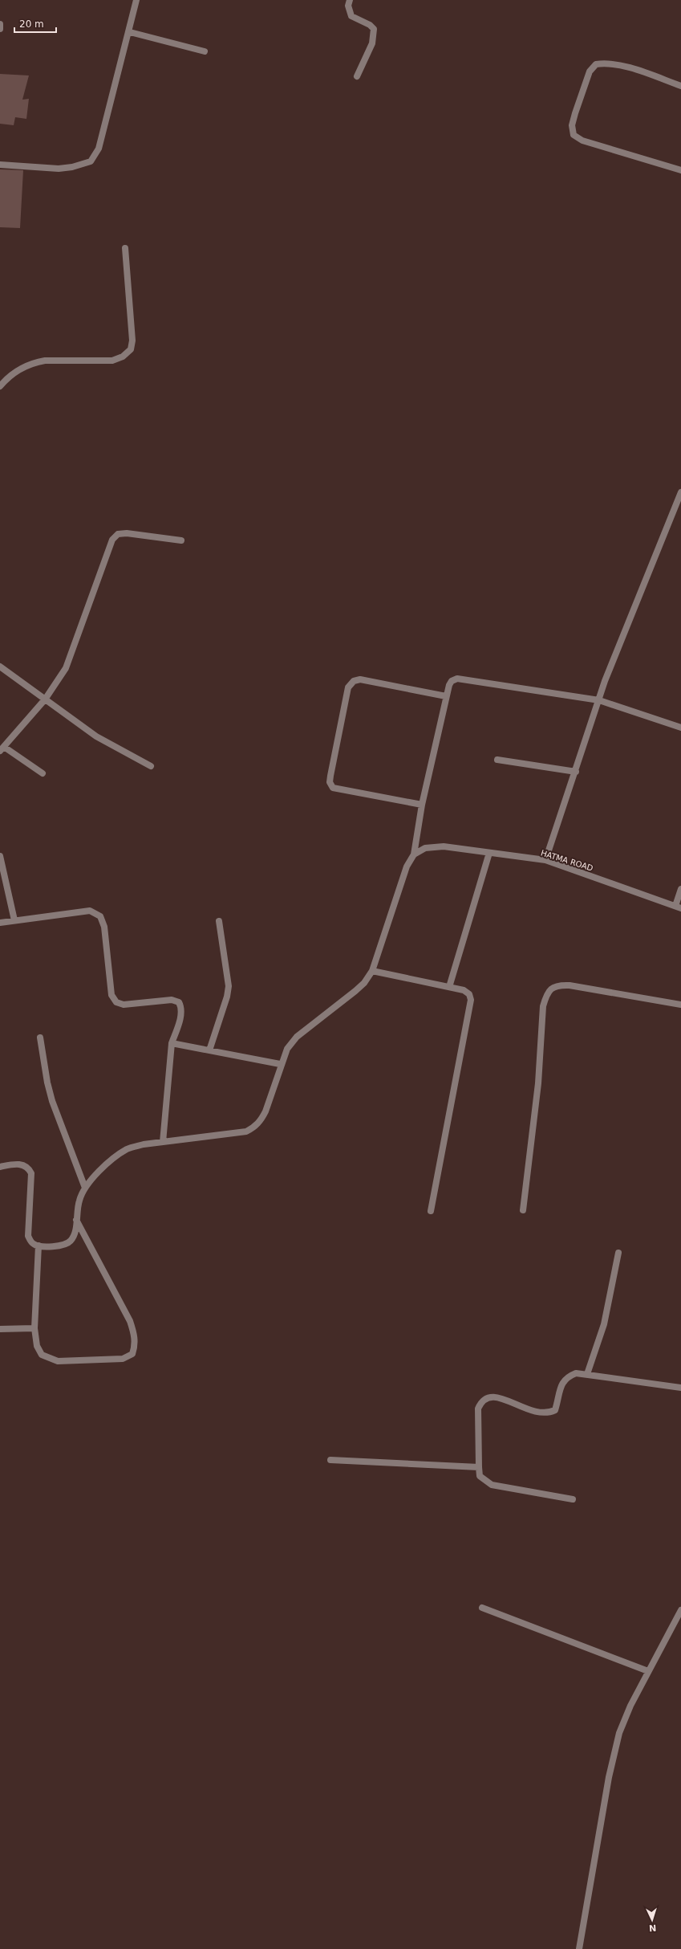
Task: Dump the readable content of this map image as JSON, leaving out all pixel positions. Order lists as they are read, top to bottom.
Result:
{
  "streets": {
    "street": ["HATMA ROAD"]
  },
  "scale_bar": "20 m",
  "north": "bottom"
}
